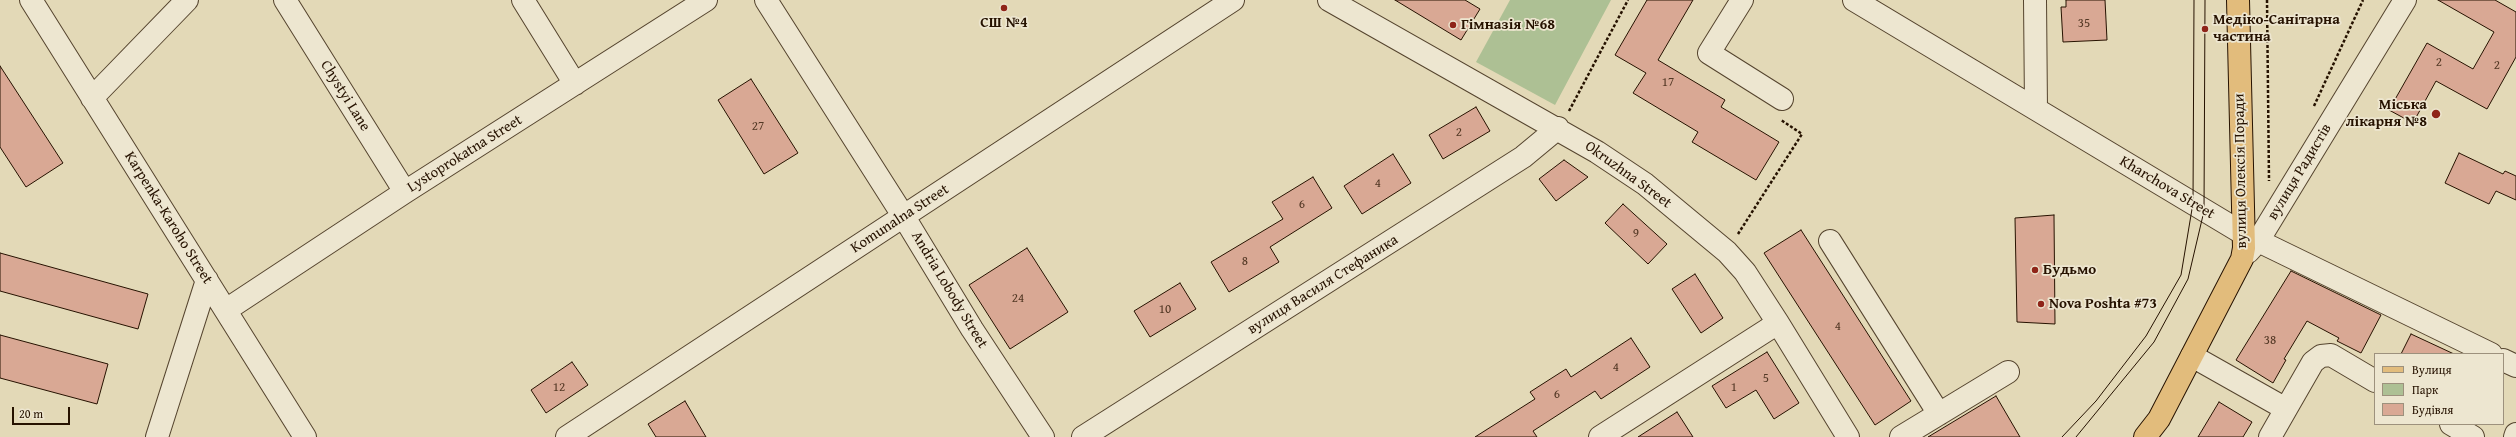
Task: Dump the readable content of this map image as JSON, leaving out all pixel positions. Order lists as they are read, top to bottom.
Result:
{
  "streets": {
    "main road": ["вулиця Олексія Поради"],
    "street": [
      "Chystyi Lane",
      "Lystoprokatna Street",
      "вулиця Радистів",
      "Okruzhna Street",
      "Kharchova Street",
      "Karpenka-Karoho Street",
      "Komunalna Street",
      "вулиця Василя Стефаника",
      "Andria Lobody Street"
    ]
  },
  "crossings": [
    ["Chystyi Lane", "Lystoprokatna Street"],
    ["Lystoprokatna Street", "Karpenka-Karoho Street"],
    ["вулиця Олексія Поради", "вулиця Радистів"],
    ["вулиця Олексія Поради", "Kharchova Street"],
    ["вулиця Радистів", "Kharchova Street"],
    ["Okruzhna Street", "вулиця Василя Стефаника"],
    ["Komunalna Street", "Andria Lobody Street"]
  ],
  "places": [
    "СШ №4",
    "Гімназія №68",
    "Медіко-Санітарна частина",
    "Міська лікарня №8",
    "Будьмо",
    "Nova Poshta #73"
  ],
  "house_numbers": [
    "35",
    "2",
    "2",
    "17",
    "27",
    "2",
    "4",
    "6",
    "9",
    "8",
    "24",
    "10",
    "4",
    "38",
    "4",
    "5",
    "12",
    "1",
    "6"
  ],
  "legend": ["Вулиця", "Парк", "Будівля"],
  "scale_bar": "20 m"
}
